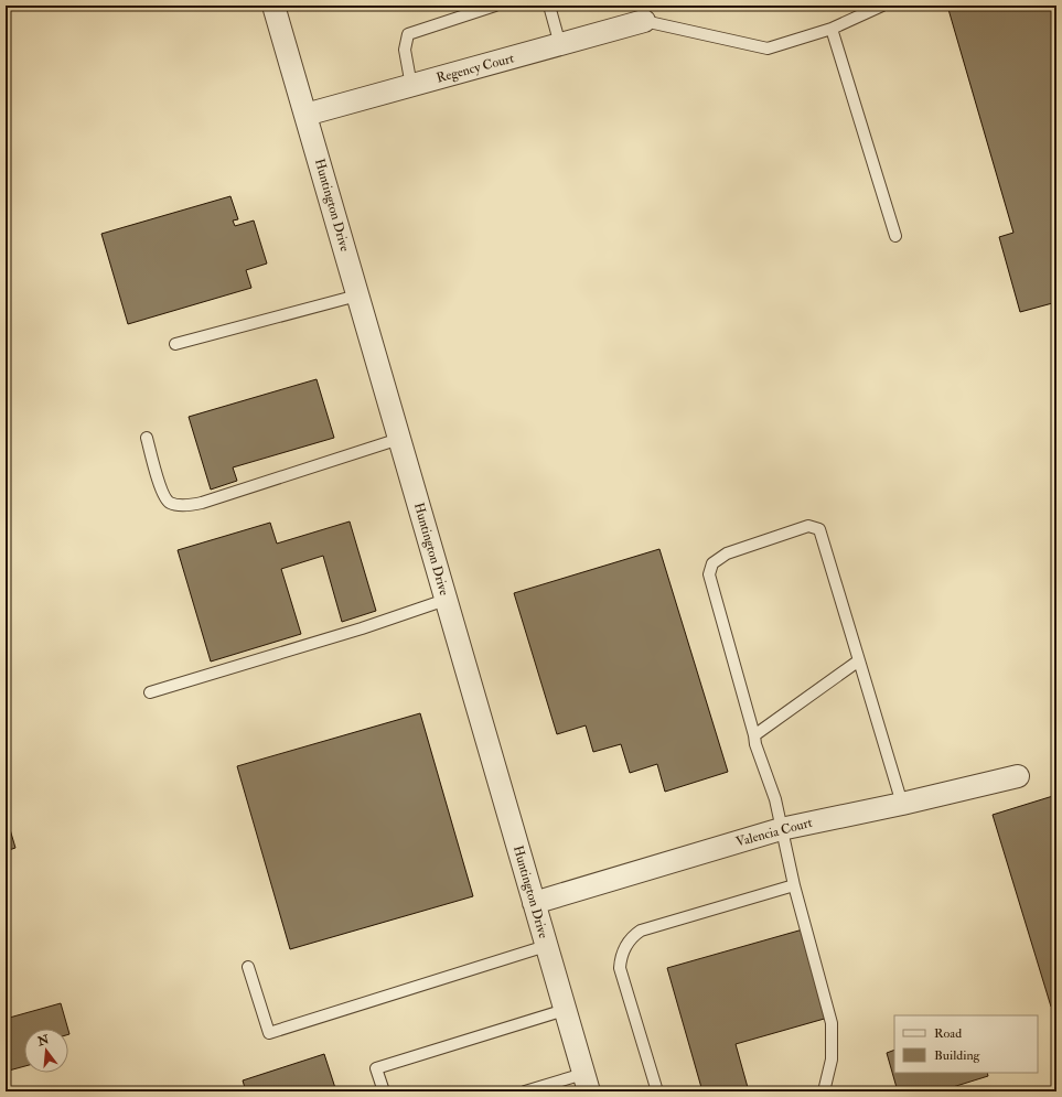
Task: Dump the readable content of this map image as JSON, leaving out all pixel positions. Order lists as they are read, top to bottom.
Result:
{
  "streets": {
    "street": ["Regency Court", "Huntington Drive", "Valencia Court"]
  },
  "crossings": [
    ["Regency Court", "Huntington Drive"],
    ["Huntington Drive", "Valencia Court"]
  ],
  "legend": ["Road", "Building"],
  "north": "top"
}
